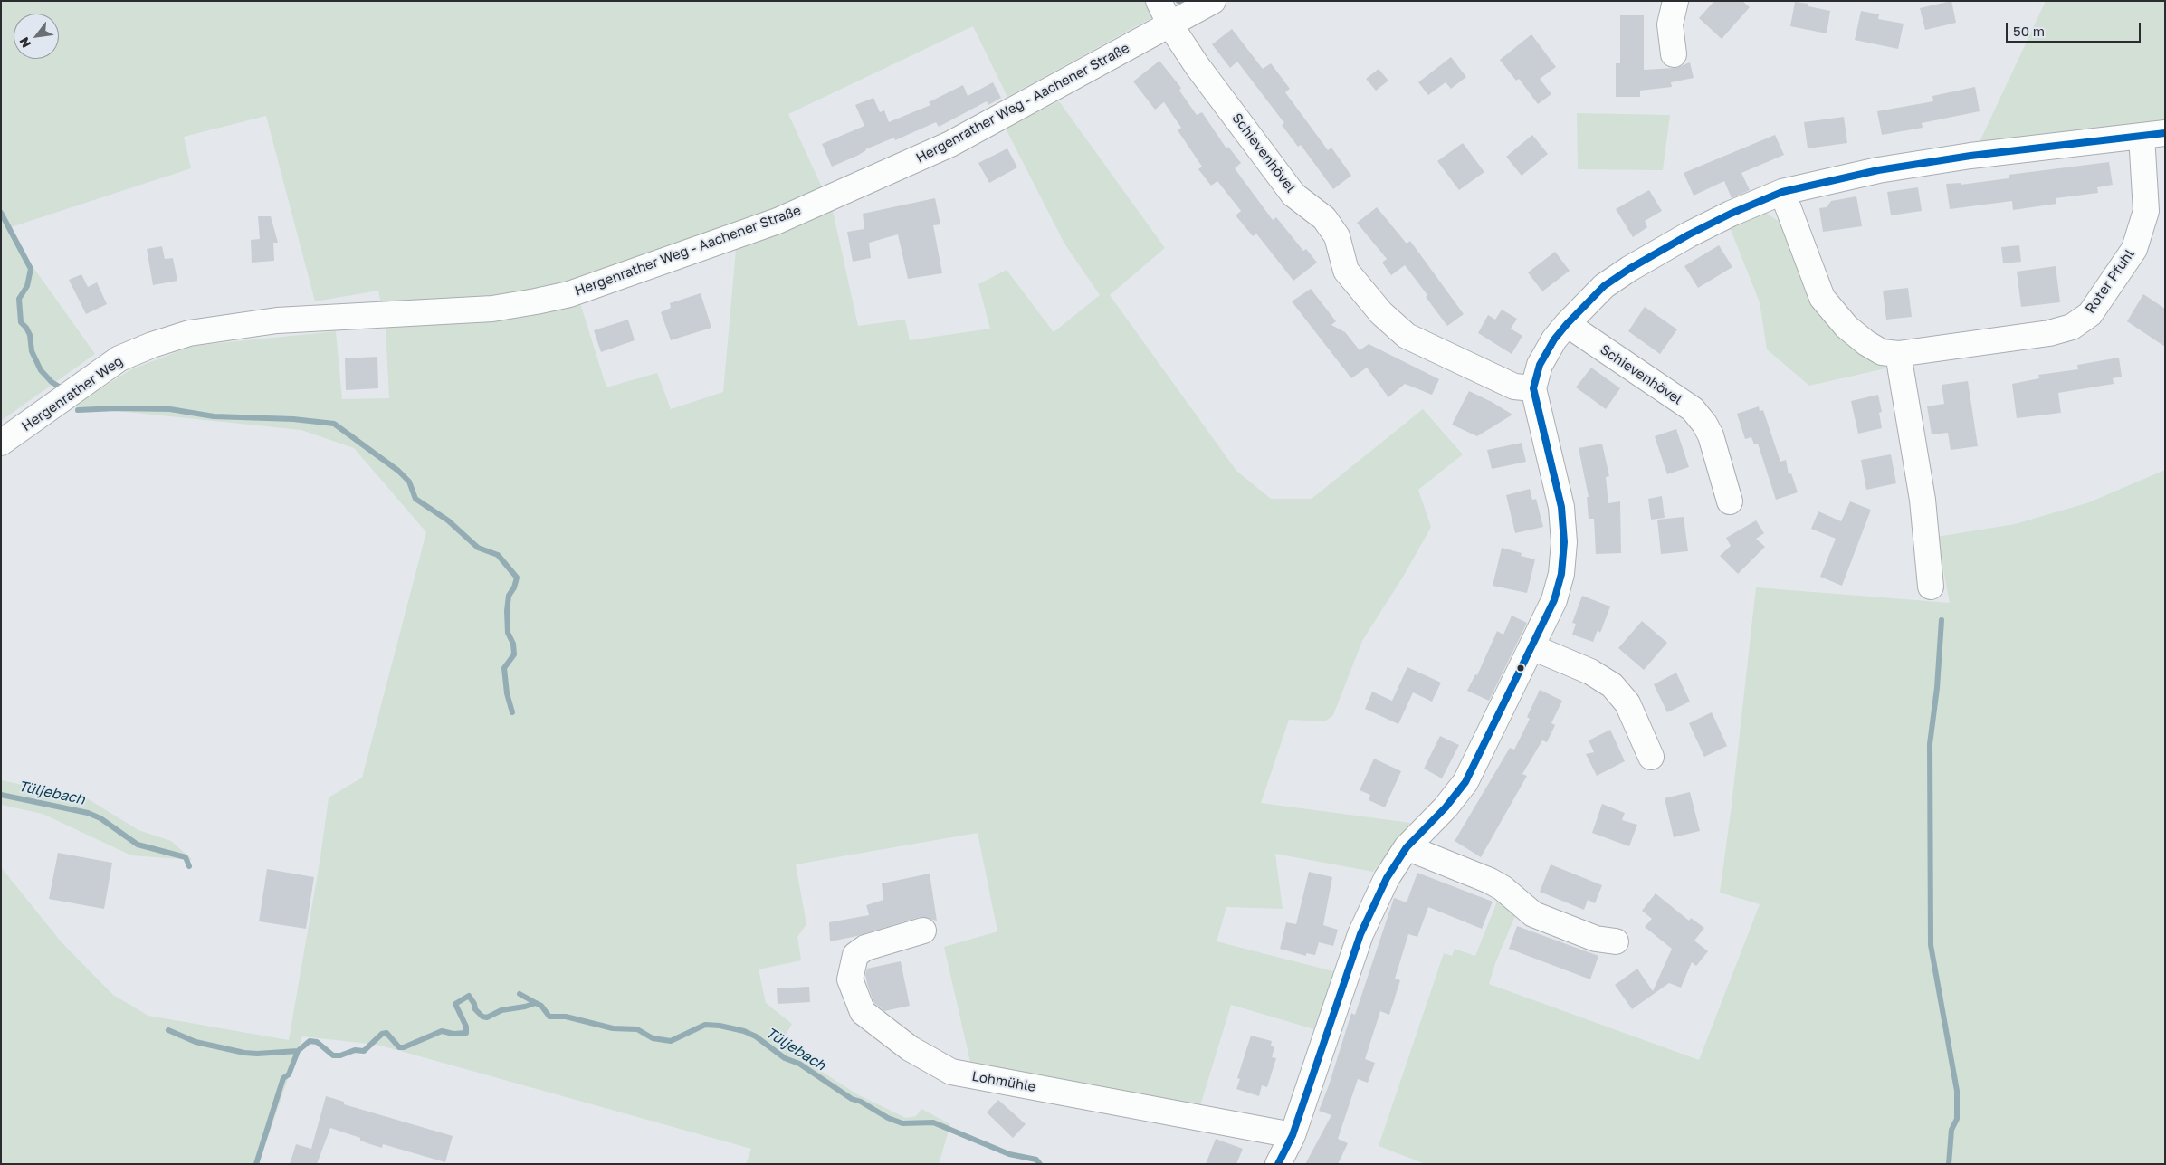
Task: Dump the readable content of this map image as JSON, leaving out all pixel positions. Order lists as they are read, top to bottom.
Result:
{
  "streets": {
    "street": [
      "Hergenrather Weg - Aachener Straße",
      "Schievenhövel",
      "Roter Pfuhl",
      "Hergenrather Weg",
      "Lohmühle"
    ]
  },
  "crossings": [
    ["Hergenrather Weg - Aachener Straße", "Schievenhövel"],
    ["Hergenrather Weg - Aachener Straße", "Hergenrather Weg"],
    ["Schievenhövel", "Roter Pfuhl"]
  ],
  "water": ["Tüljebach"],
  "scale_bar": "50 m",
  "north": "bottom left"
}
